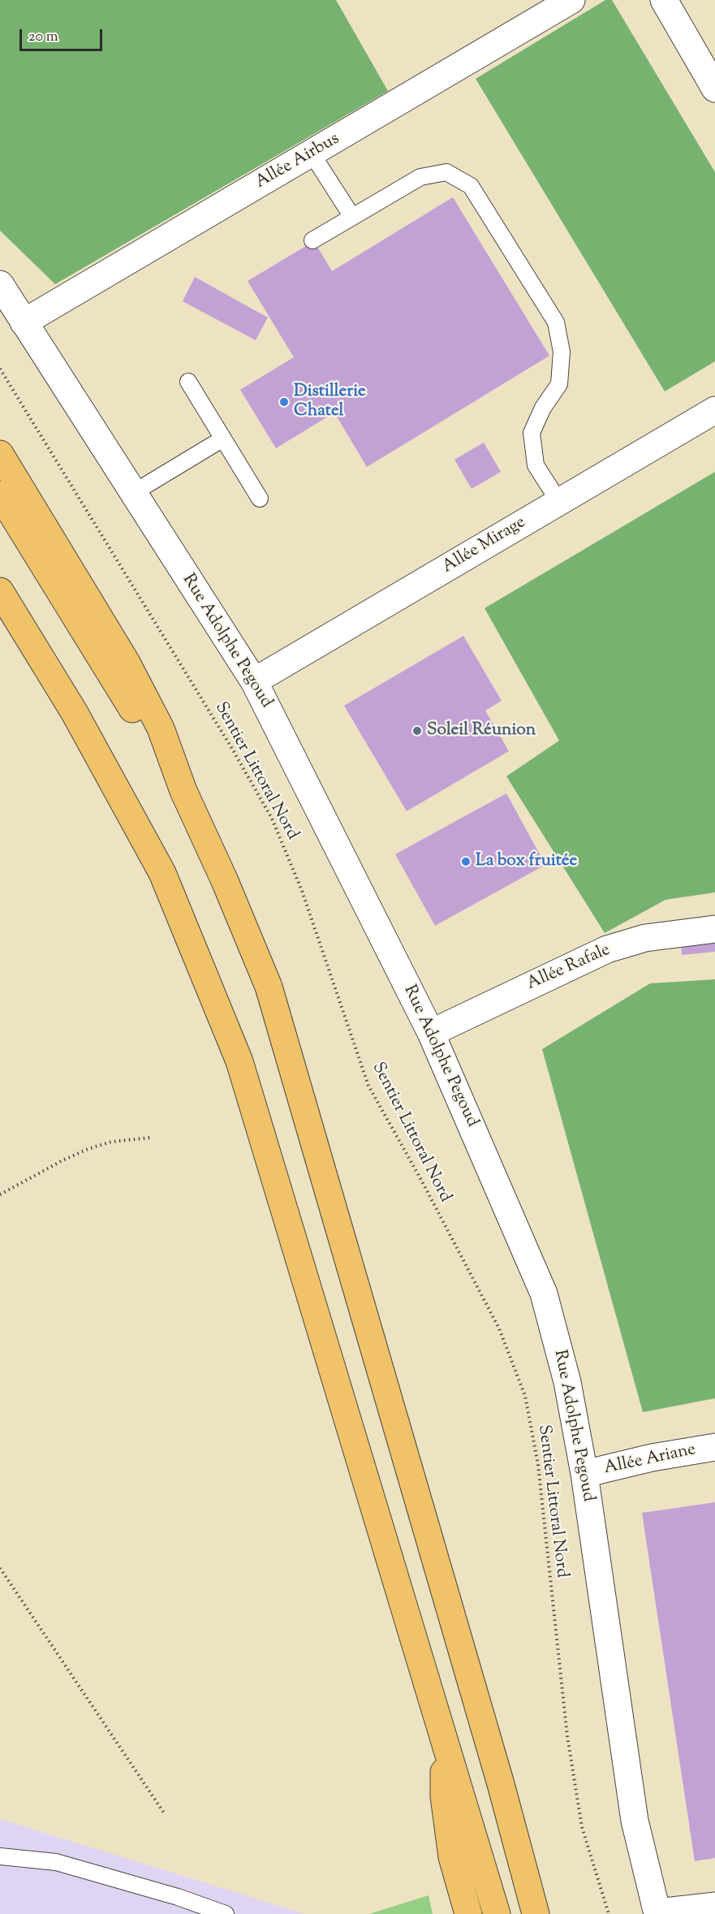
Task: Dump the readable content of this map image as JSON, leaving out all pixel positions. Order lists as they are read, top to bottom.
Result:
{
  "streets": {
    "street": [
      "Allée Airbus",
      "Allée Mirage",
      "Rue Adolphe Pegoud",
      "Allée Rafale",
      "Allée Ariane"
    ],
    "path": ["Sentier Littoral Nord"]
  },
  "crossings": [
    ["Allée Airbus", "Rue Adolphe Pegoud"],
    ["Allée Mirage", "Rue Adolphe Pegoud"],
    ["Rue Adolphe Pegoud", "Allée Rafale"],
    ["Rue Adolphe Pegoud", "Allée Ariane"]
  ],
  "places": ["Distillerie Chatel", "Soleil Réunion", "La box fruitée"],
  "scale_bar": "20 m"
}
